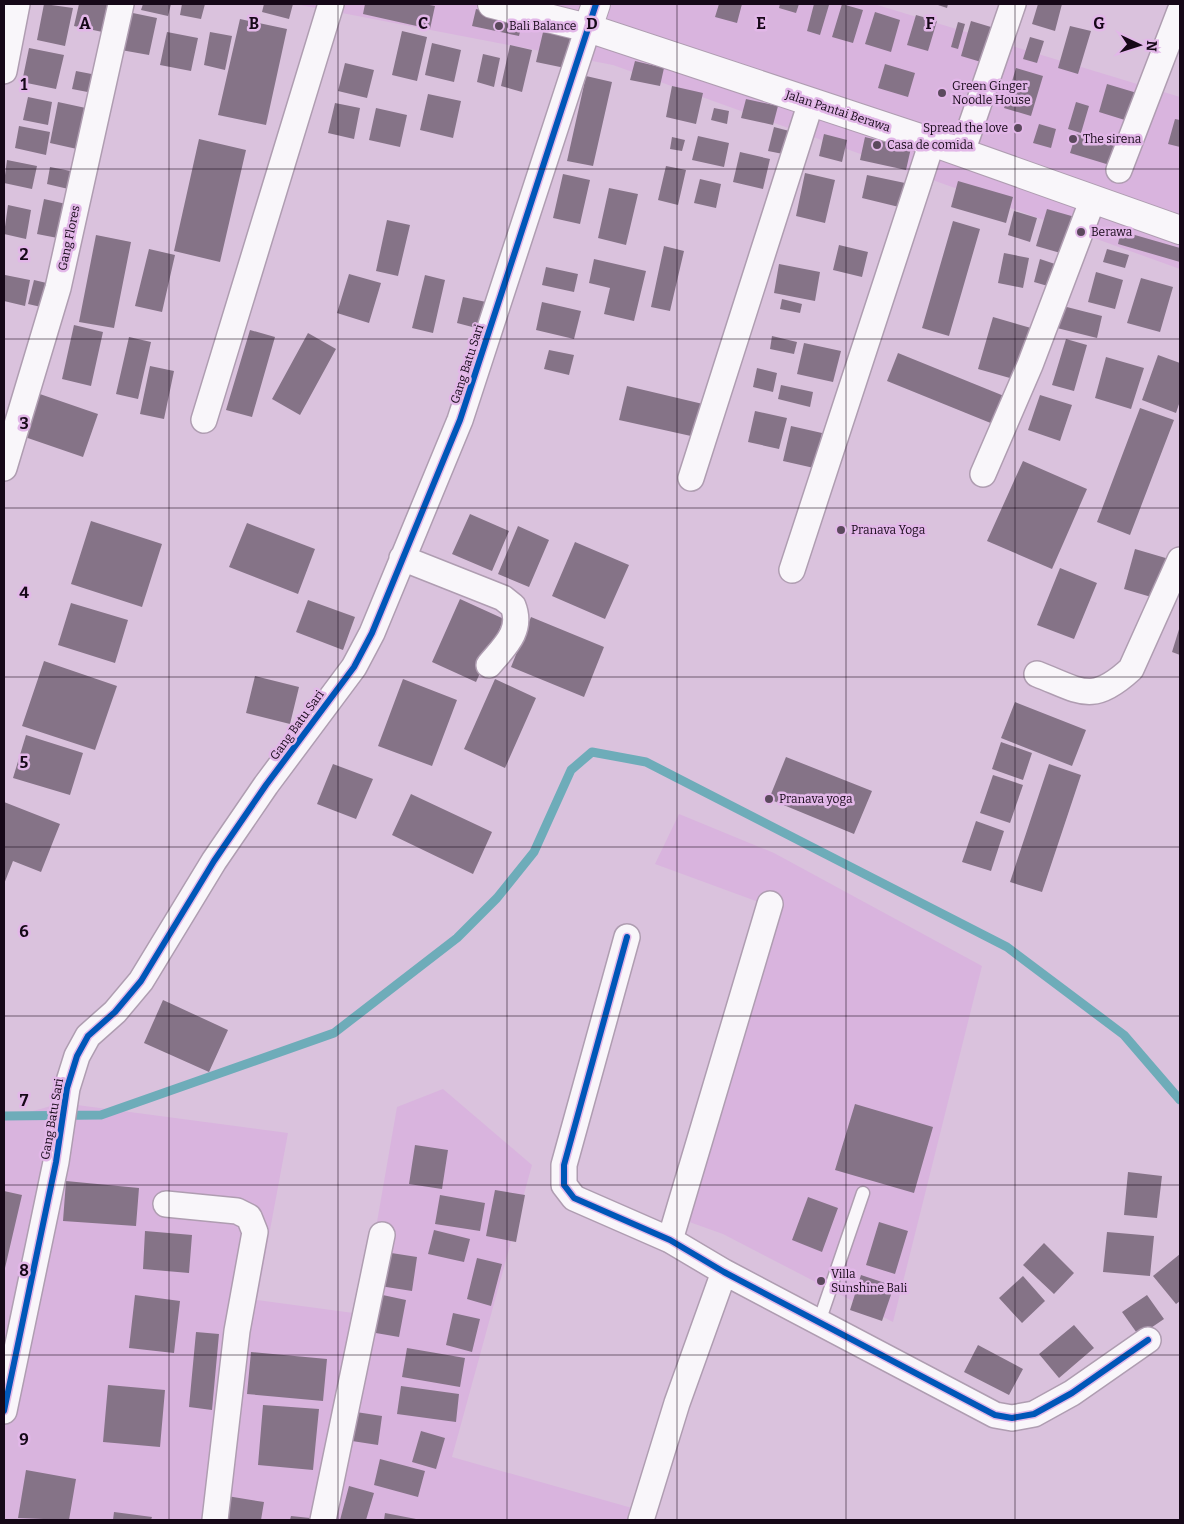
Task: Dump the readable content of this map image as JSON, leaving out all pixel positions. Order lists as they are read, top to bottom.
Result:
{
  "streets": {
    "street": ["Jalan Pantai Berawa", "Gang Flores", "Gang Batu Sari"]
  },
  "crossings": [
    ["Jalan Pantai Berawa", "Gang Batu Sari"]
  ],
  "places": [
    "Bali Balance",
    "Green Ginger Noodle House",
    "Spread the love",
    "The sirena",
    "Casa de comida",
    "Berawa",
    "Pranava Yoga",
    "Pranava yoga",
    "Villa Sunshine Bali"
  ],
  "north": "right",
  "grid": {
    "columns": [
      "A",
      "B",
      "C",
      "D",
      "E",
      "F",
      "G"
    ],
    "rows": [
      "1",
      "2",
      "3",
      "4",
      "5",
      "6",
      "7",
      "8",
      "9"
    ]
  }
}
